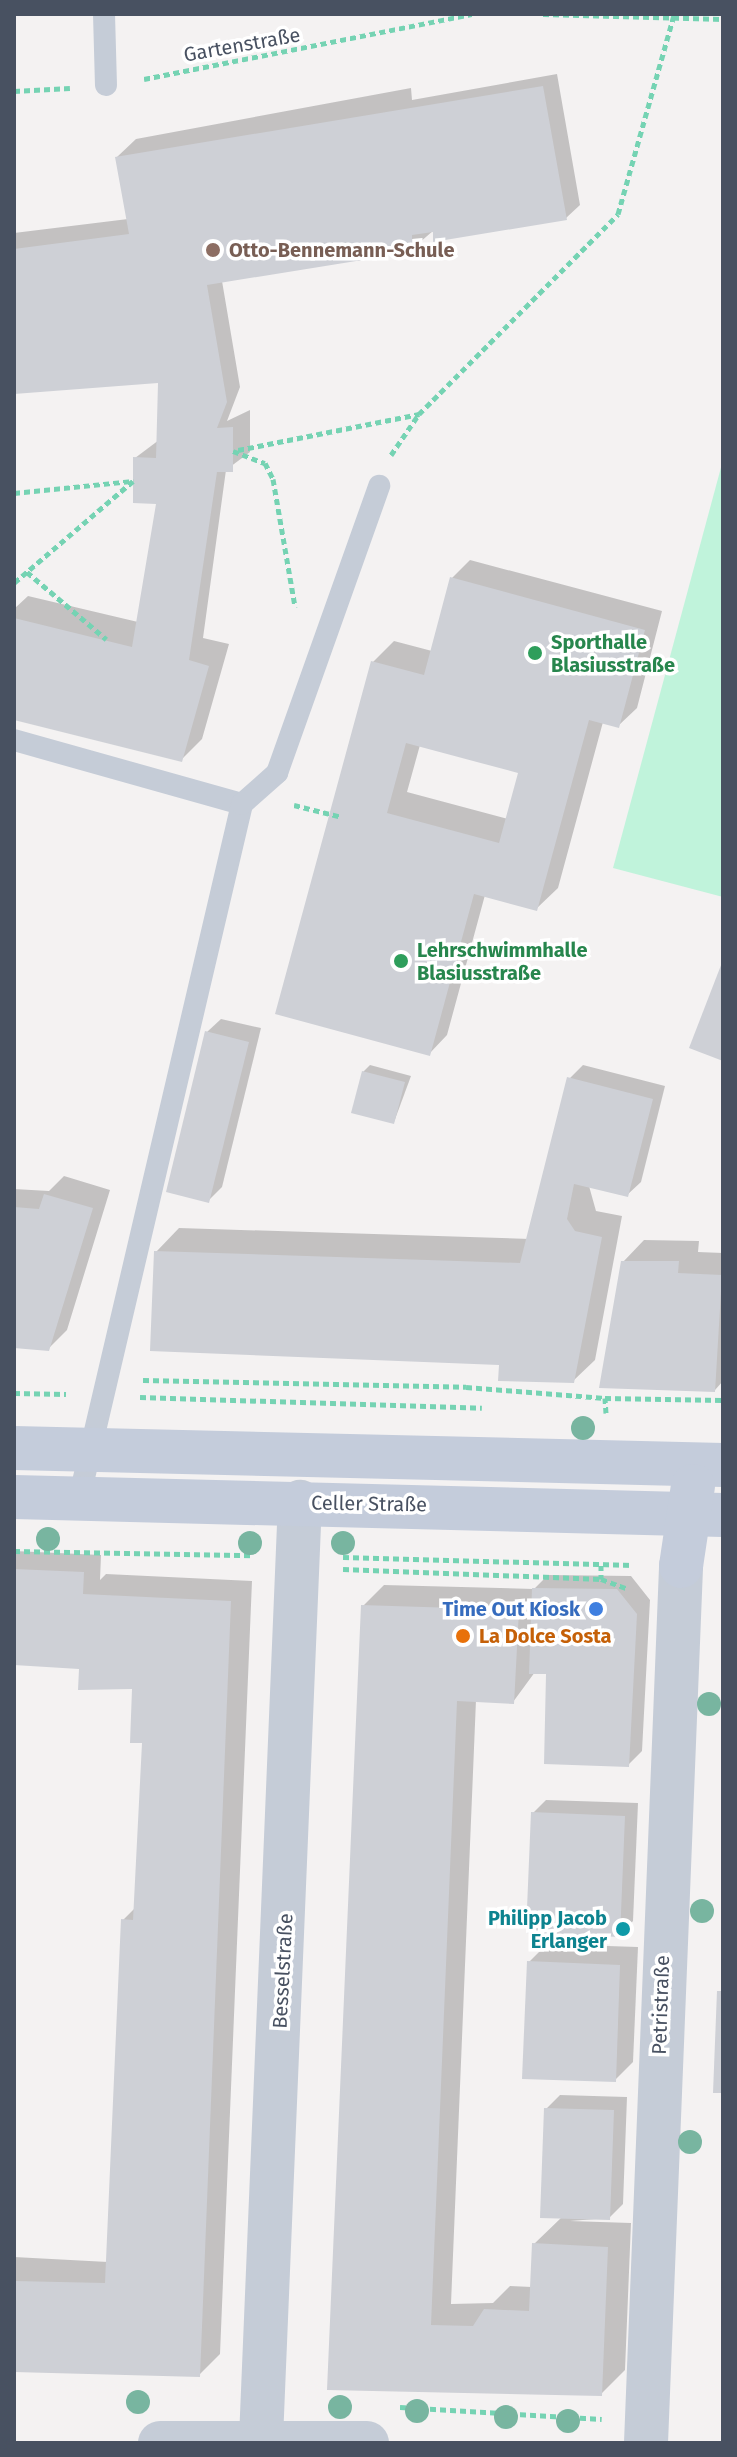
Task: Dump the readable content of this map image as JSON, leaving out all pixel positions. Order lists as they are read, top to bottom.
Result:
{
  "streets": {
    "main road": ["Celler Straße"],
    "street": ["Besselstraße", "Petristraße"],
    "path": ["Gartenstraße"]
  },
  "crossings": [
    ["Celler Straße", "Besselstraße"]
  ],
  "places": [
    "Otto-Bennemann-Schule",
    "Sporthalle Blasiusstraße",
    "Lehrschwimmhalle Blasiusstraße",
    "Time Out Kiosk",
    "La Dolce Sosta",
    "Philipp Jacob Erlanger"
  ]
}
